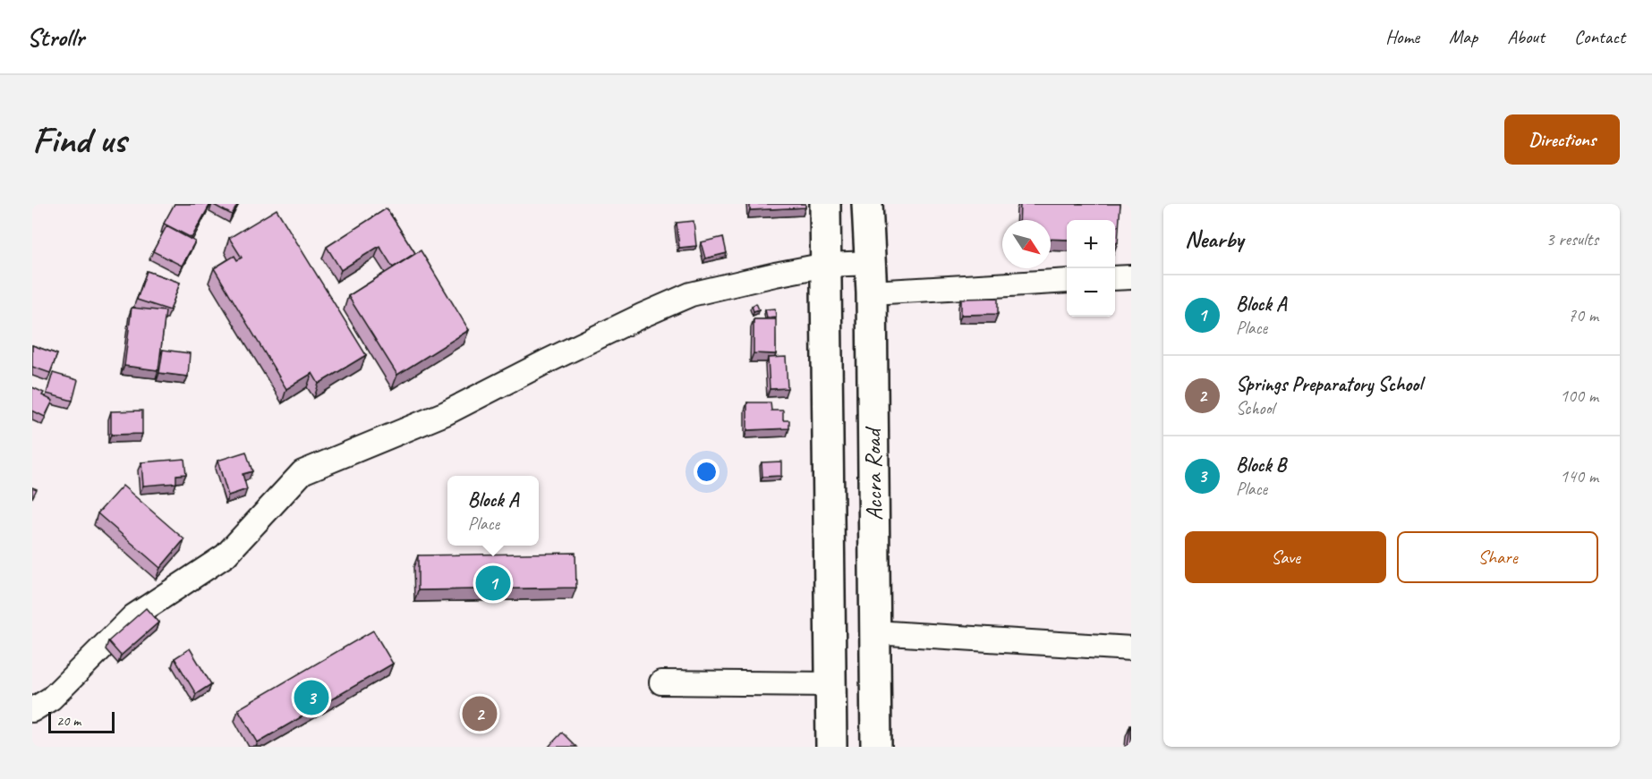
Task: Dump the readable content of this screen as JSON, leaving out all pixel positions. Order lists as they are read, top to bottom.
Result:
{
  "streets": {
    "main road": ["Accra Road"]
  },
  "scale_bar": "20 m",
  "north": "bottom right",
  "page": {
    "header": "Strollr",
    "nav": [
      "Home",
      "Map",
      "About",
      "Contact"
    ],
    "buttons": [
      "Directions",
      ["Save", "Share"]
    ],
    "title": "Find us",
    "heading": ["Nearby", "3 results"],
    "map_buttons": ["+", "−"],
    "list": [
      {
        "mark": "1",
        "name": "Block A",
        "note": "Place",
        "value": "70 m"
      },
      {
        "mark": "2",
        "name": "Springs Preparatory School",
        "note": "School",
        "value": "100 m"
      },
      {
        "mark": "3",
        "name": "Block B",
        "note": "Place",
        "value": "140 m"
      }
    ],
    "popup": ["Block A", "Place"],
    "pins": ["1", "3", "2"],
    "scale": "20 m"
  }
}
